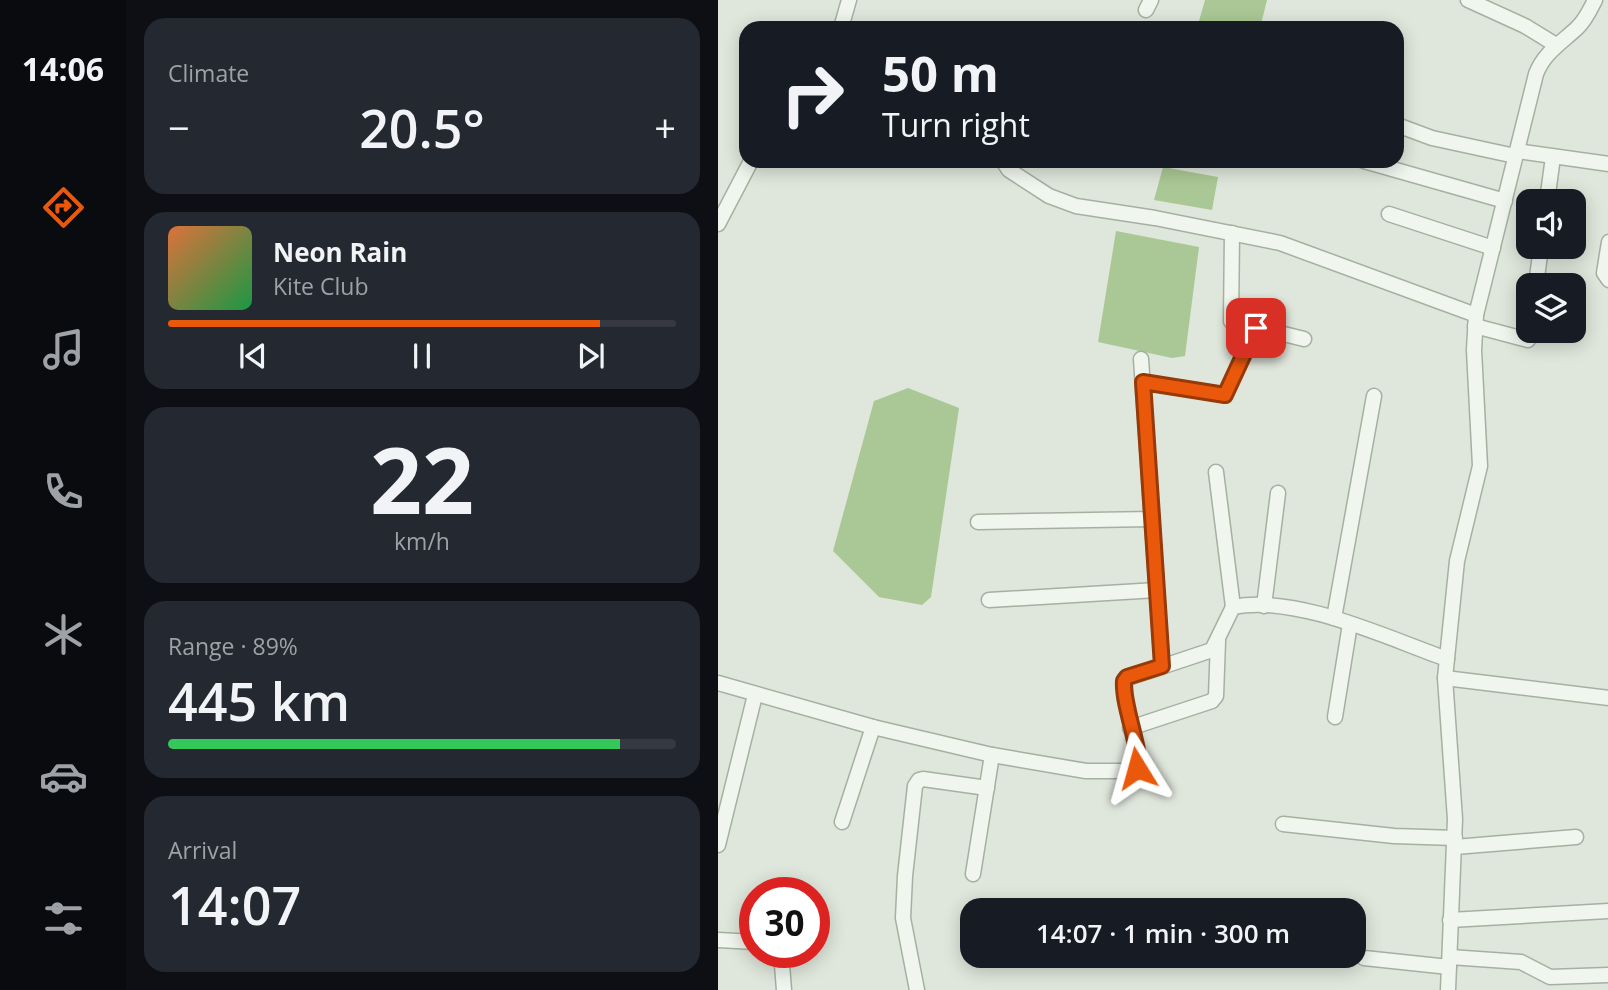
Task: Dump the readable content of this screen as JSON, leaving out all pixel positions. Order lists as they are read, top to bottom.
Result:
{
  "page": {
    "tabs": "14:06",
    "tile": [
      "Climate",
      ["22", "km/h"],
      ["Range · 89%", "445 km"],
      ["Arrival", "14:07"]
    ],
    "turn": ["50 m", "Turn right"],
    "heat": ["−", "20.5°", "+"],
    "song": ["Neon Rain", "Kite Club"],
    "limit": "30",
    "trip": "14:07 · 1 min · 300 m"
  }
}
